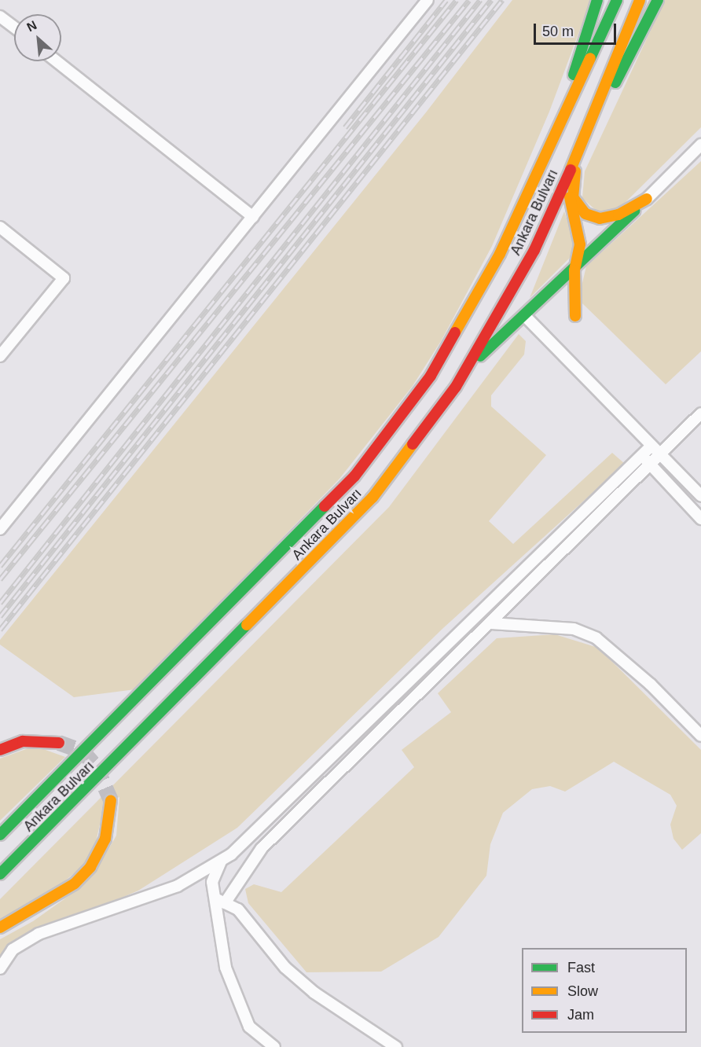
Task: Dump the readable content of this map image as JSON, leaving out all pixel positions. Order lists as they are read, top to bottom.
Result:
{
  "streets": {
    "main road": ["Ankara Bulvarı"]
  },
  "legend": ["Fast", "Slow", "Jam"],
  "scale_bar": "50 m",
  "north": "top left"
}
